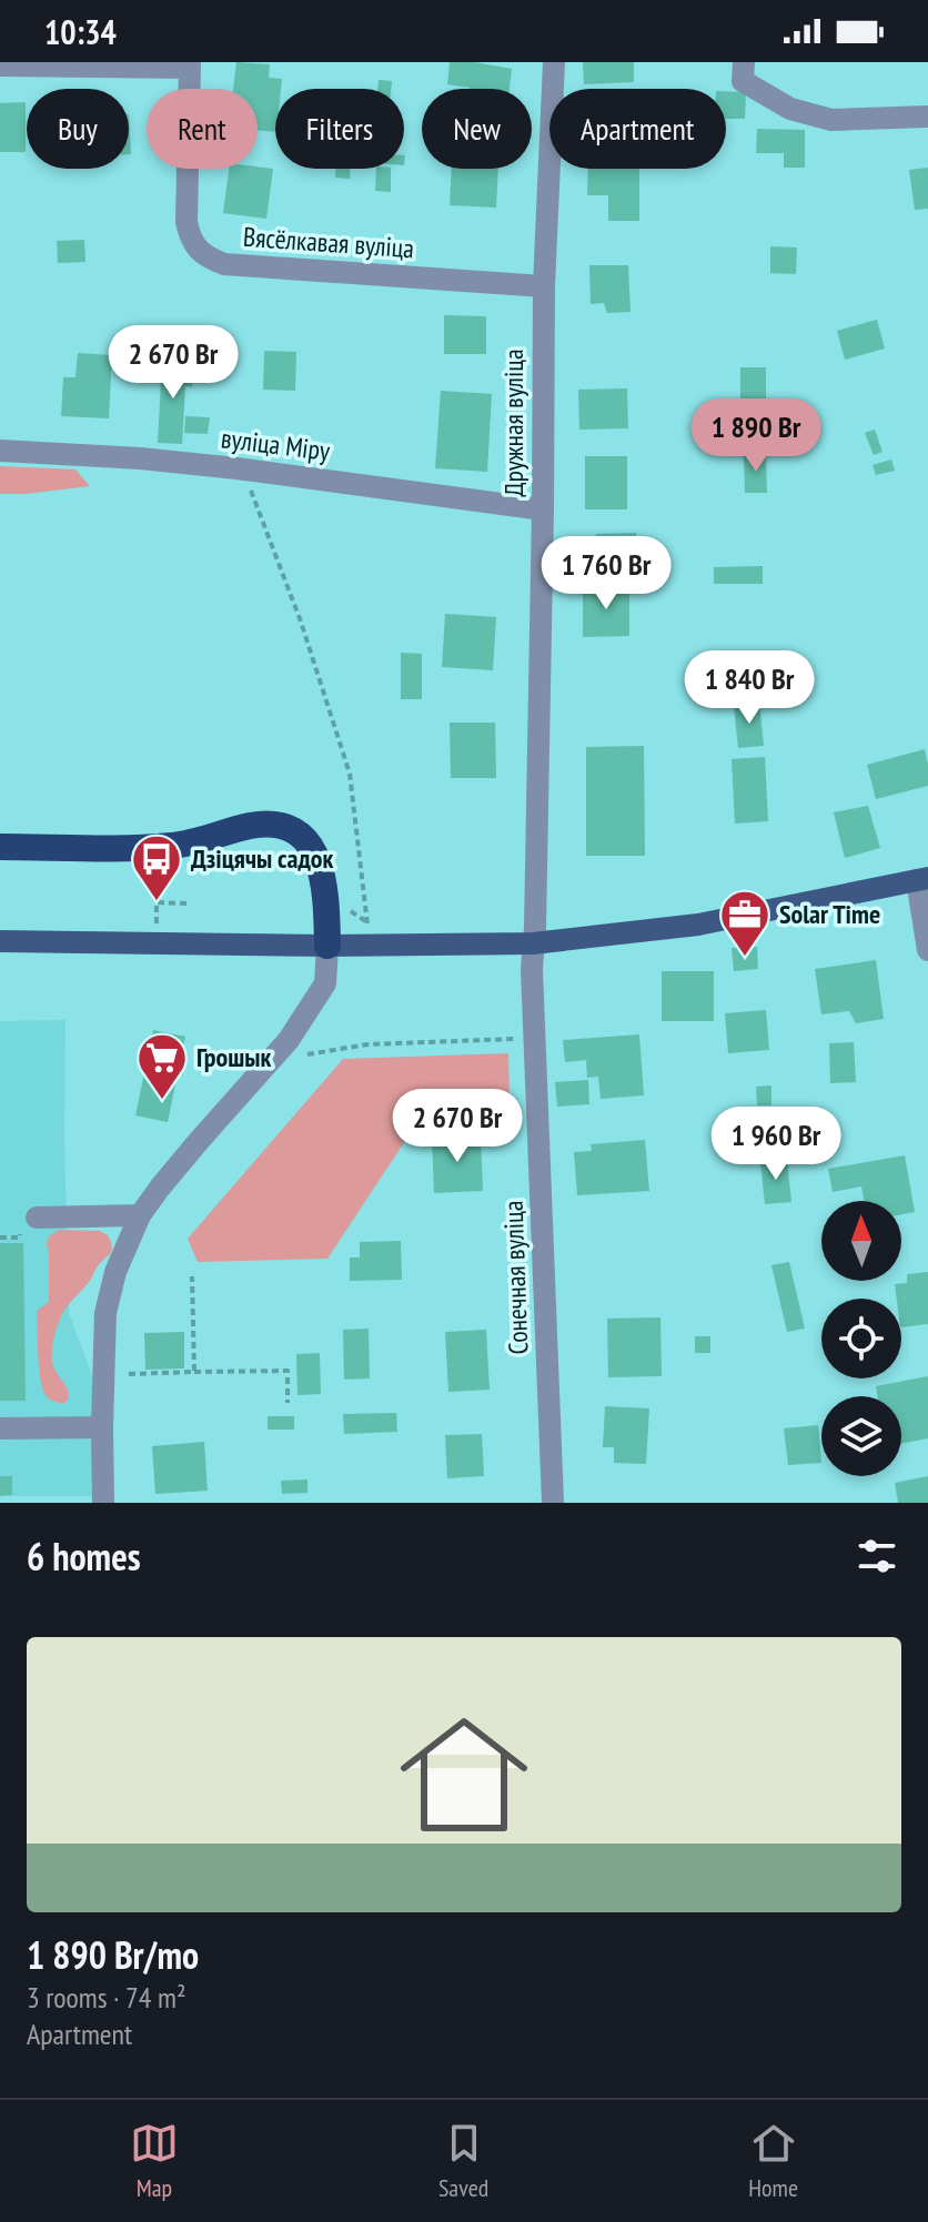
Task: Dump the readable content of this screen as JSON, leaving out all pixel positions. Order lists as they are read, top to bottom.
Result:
{
  "streets": {
    "street": [
      "Вясёлкавая вуліца",
      "Дружная вуліца",
      "вуліца Міру",
      "Сонечная вуліца"
    ]
  },
  "crossings": [
    ["Вясёлкавая вуліца", "Дружная вуліца"],
    ["Дружная вуліца", "вуліца Міру"],
    ["Дружная вуліца", "Сонечная вуліца"]
  ],
  "places": {
    "bus stop": ["Дзіцячы садок"],
    "office": ["Solar Time"],
    "supermarket": ["Грошык"]
  },
  "north": "top",
  "page": {
    "status": "10:34",
    "chip": [
      "Buy",
      "Rent",
      "Filters",
      "New",
      "Apartment"
    ],
    "price": [
      "2 670 Br",
      "1 890 Br",
      "1 760 Br",
      "1 840 Br",
      "2 670 Br",
      "1 960 Br"
    ],
    "heading": "6 homes",
    "list": [
      {
        "name": "1 890 Br/mo",
        "note": "3 rooms · 74 m² · Apartment"
      }
    ],
    "tabs": ["Map", "Saved", "Home"]
  }
}
